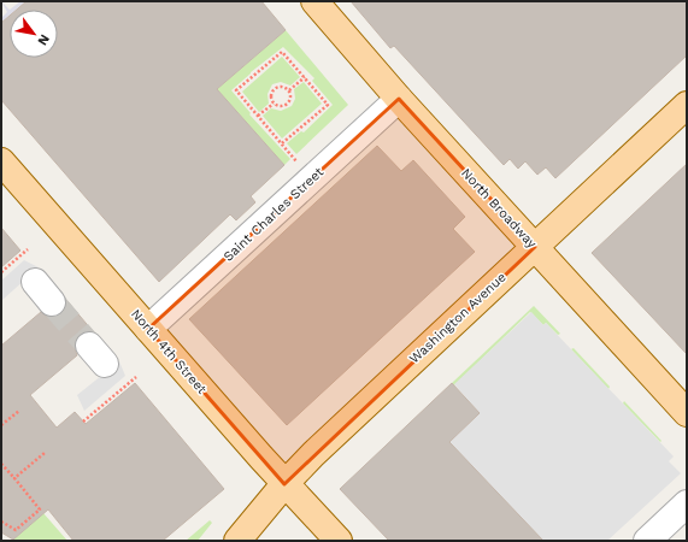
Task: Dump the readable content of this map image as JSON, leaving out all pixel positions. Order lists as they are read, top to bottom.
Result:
{
  "streets": {
    "main road": ["North Broadway", "Washington Avenue", "North 4th Street"],
    "street": ["Saint Charles Street"]
  },
  "crossings": [
    ["North Broadway", "Saint Charles Street"],
    ["North Broadway", "Washington Avenue"],
    ["Saint Charles Street", "North 4th Street"],
    ["Washington Avenue", "North 4th Street"]
  ],
  "north": "bottom right"
}
